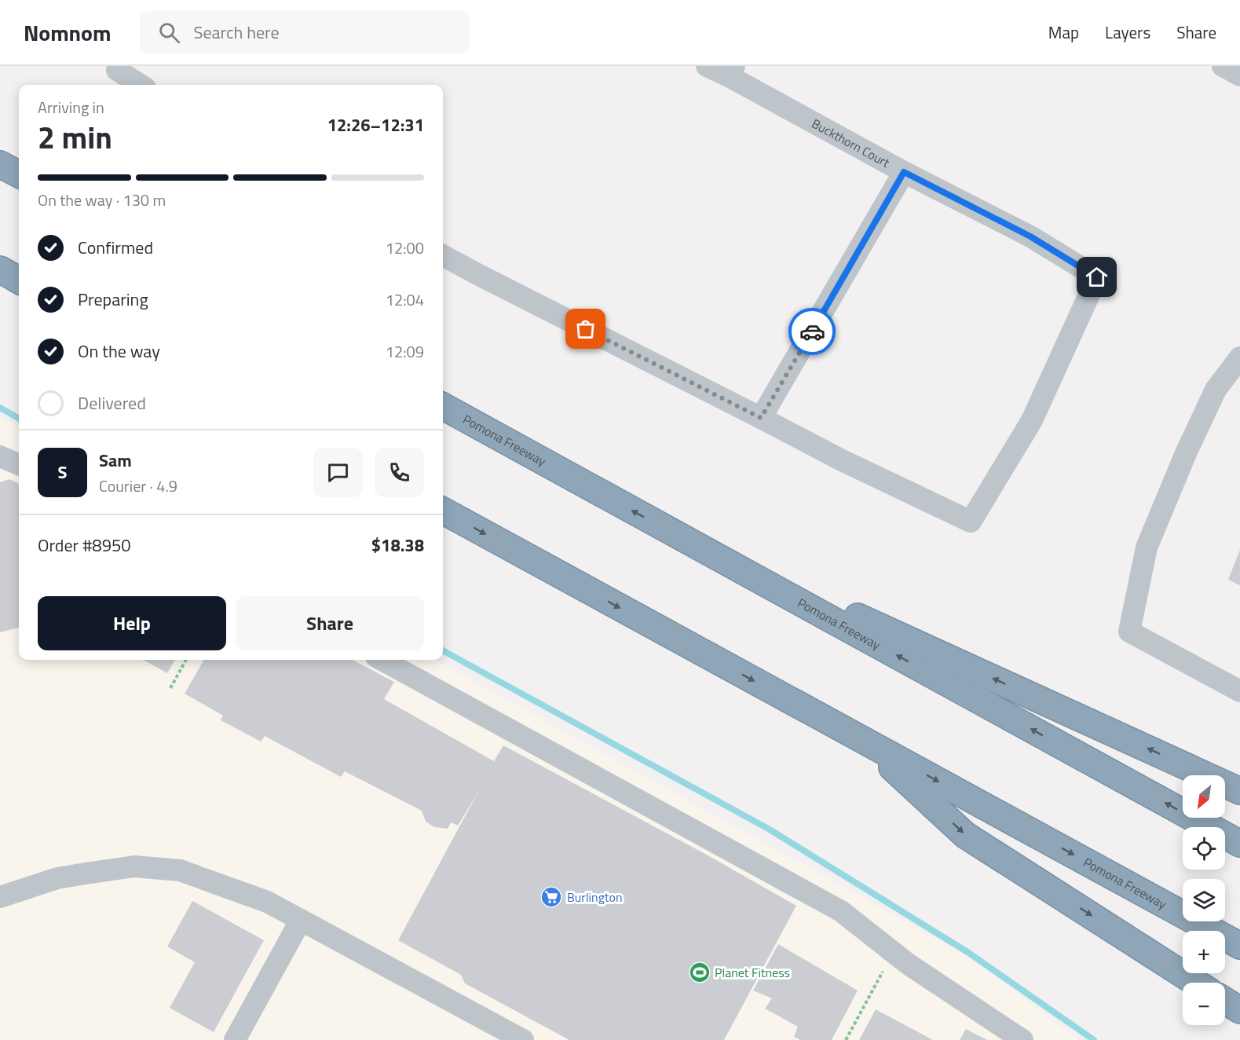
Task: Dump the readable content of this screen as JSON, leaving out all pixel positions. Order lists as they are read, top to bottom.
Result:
{
  "streets": {
    "highway": ["Pomona Freeway"],
    "street": ["Buckthorn Court"]
  },
  "places": {
    "supermarket": ["Burlington"],
    "sports": ["Planet Fitness"]
  },
  "north": "bottom left",
  "page": {
    "header": "Nomnom",
    "search": "Search here",
    "nav": ["Map", "Layers", "Share"],
    "heading": ["2 min", "Arriving in", "12:26–12:31"],
    "panel": [
      "Sam",
      "Courier · 4.9",
      "Order #8950",
      "$18.38"
    ],
    "bar": "On the way · 130 m",
    "list": [
      ["Confirmed", "12:00"],
      ["Preparing", "12:04"],
      ["On the way", "12:09"],
      "Delivered"
    ],
    "round": "S",
    "buttons": ["Help", "Share"],
    "map_buttons": ["+", "−"]
  }
}
